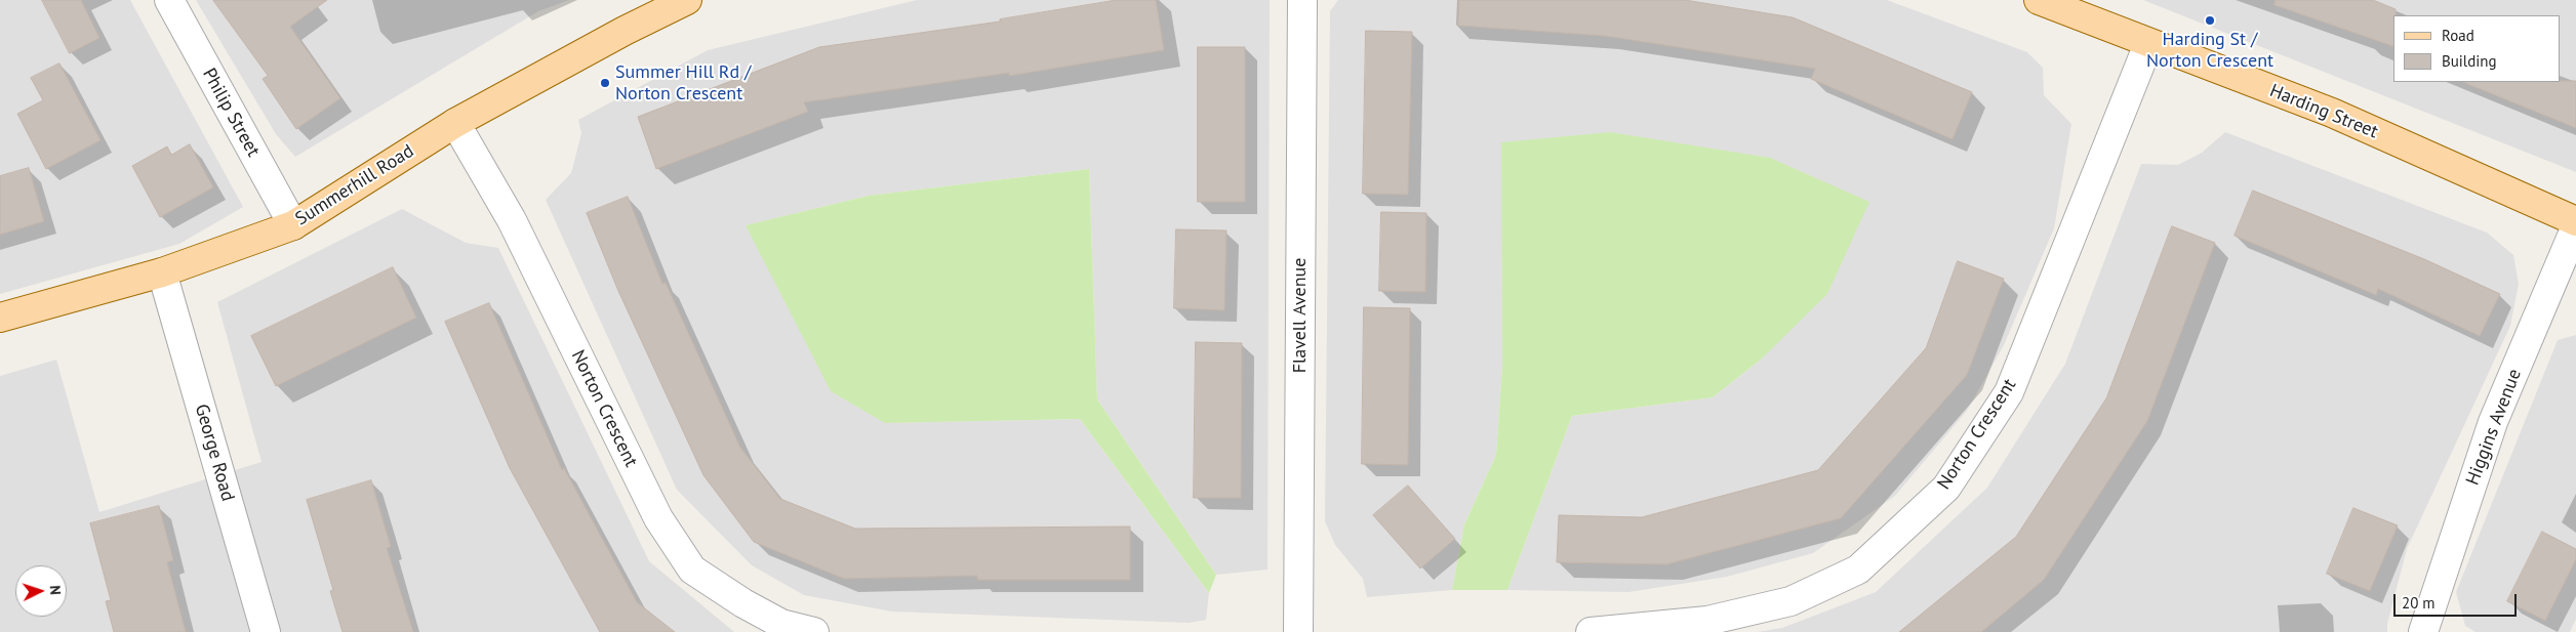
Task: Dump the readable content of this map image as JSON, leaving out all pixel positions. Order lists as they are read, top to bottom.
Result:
{
  "streets": {
    "main road": ["Harding Street", "Summerhill Road"],
    "street": [
      "Philip Street",
      "Flavell Avenue",
      "Norton Crescent",
      "Higgins Avenue",
      "George Road"
    ]
  },
  "crossings": [
    ["Harding Street", "Norton Crescent"],
    ["Philip Street", "Summerhill Road"],
    ["Summerhill Road", "Norton Crescent"],
    ["Summerhill Road", "George Road"]
  ],
  "places": ["Harding St / Norton Crescent", "Summer Hill Rd / Norton Crescent"],
  "legend": ["Road", "Building"],
  "scale_bar": "20 m",
  "north": "right"
}
